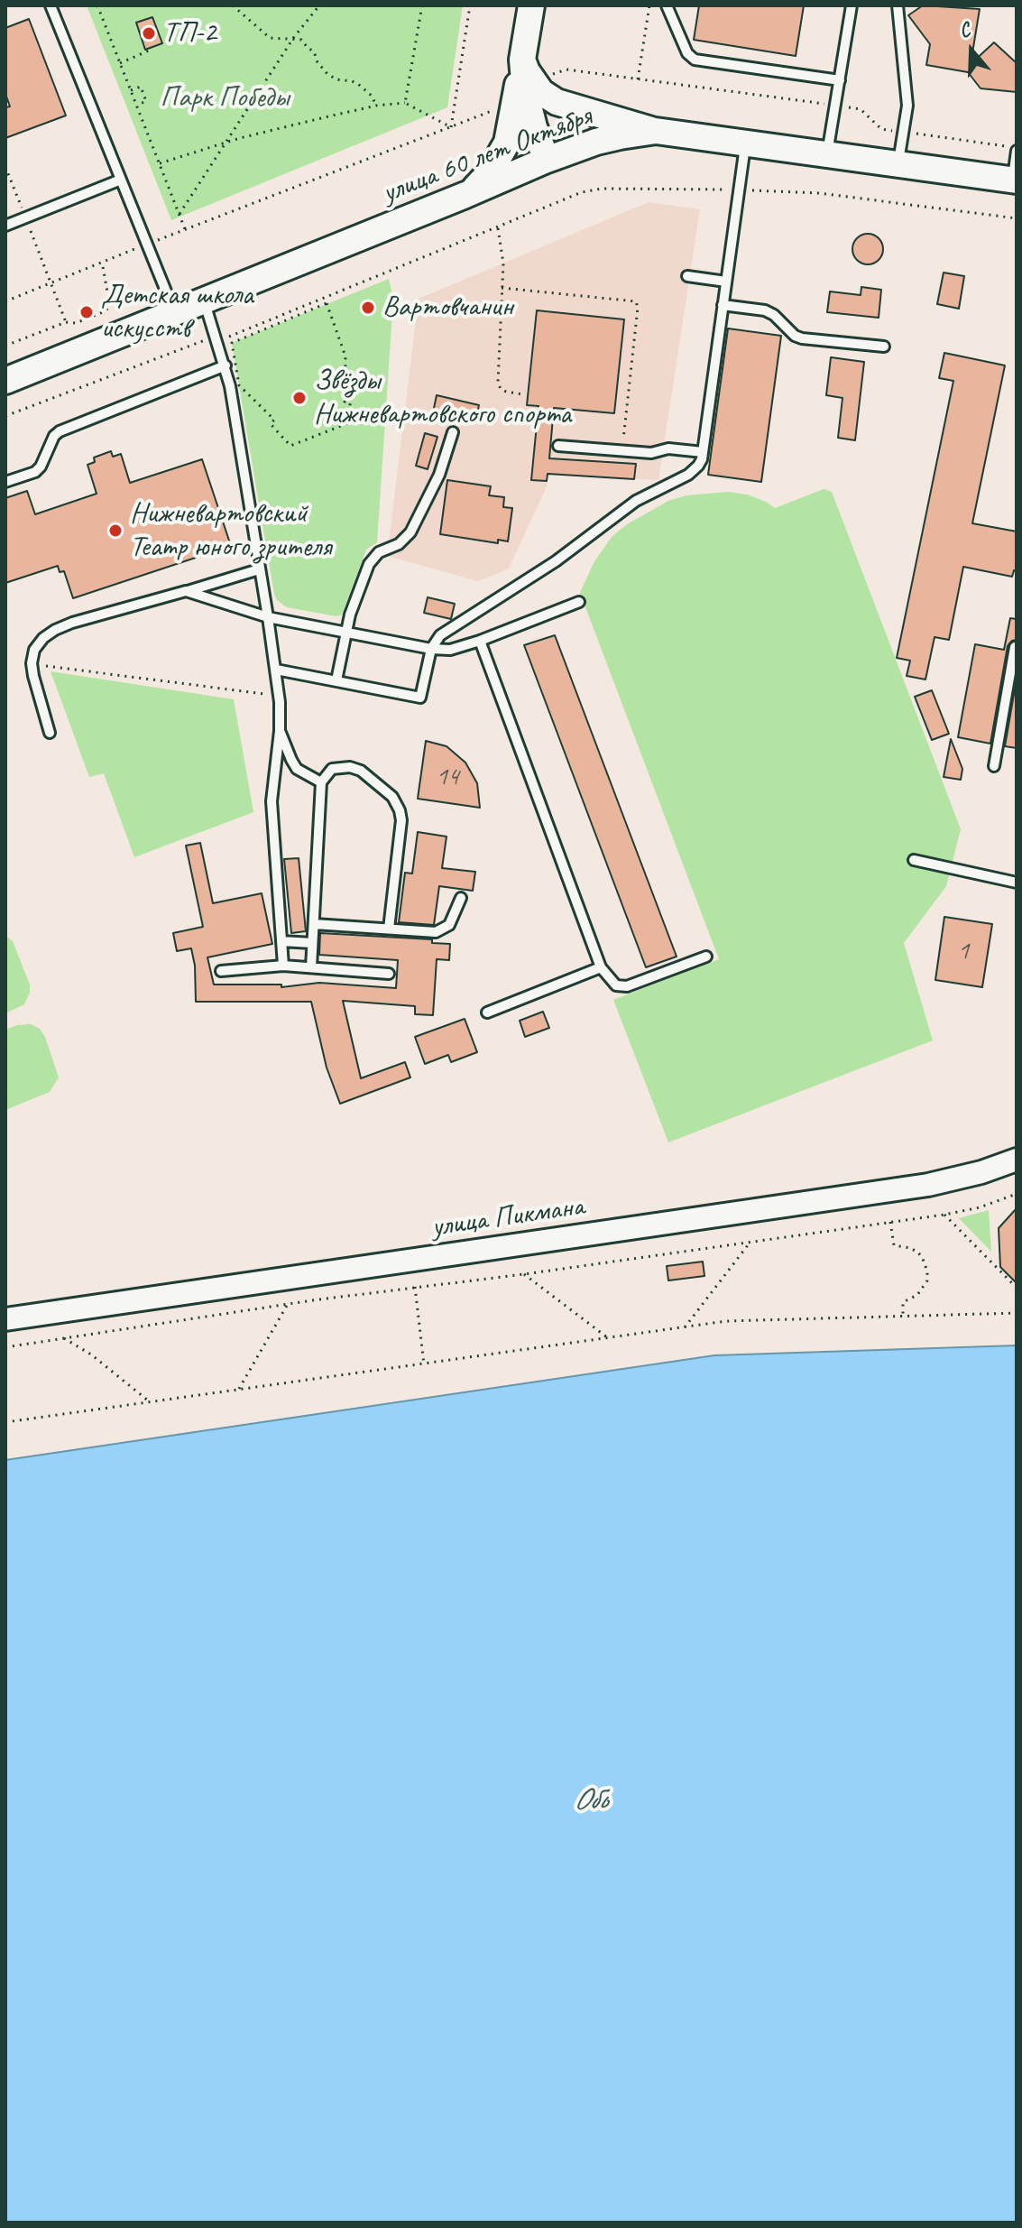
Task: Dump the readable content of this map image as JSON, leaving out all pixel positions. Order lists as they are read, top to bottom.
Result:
{
  "streets": {
    "main road": ["улица 60 лет Октября"],
    "street": ["улица Пикмана"]
  },
  "water": ["Обь"],
  "parks": ["Парк Победы"],
  "places": [
    "ТП-2",
    "Вартовчанин",
    "Детская школа искусств",
    "Звёзды Нижневартовского спорта",
    "Нижневартовский Театр юного зрителя"
  ],
  "house_numbers": ["14", "1"],
  "north": "top"
}
